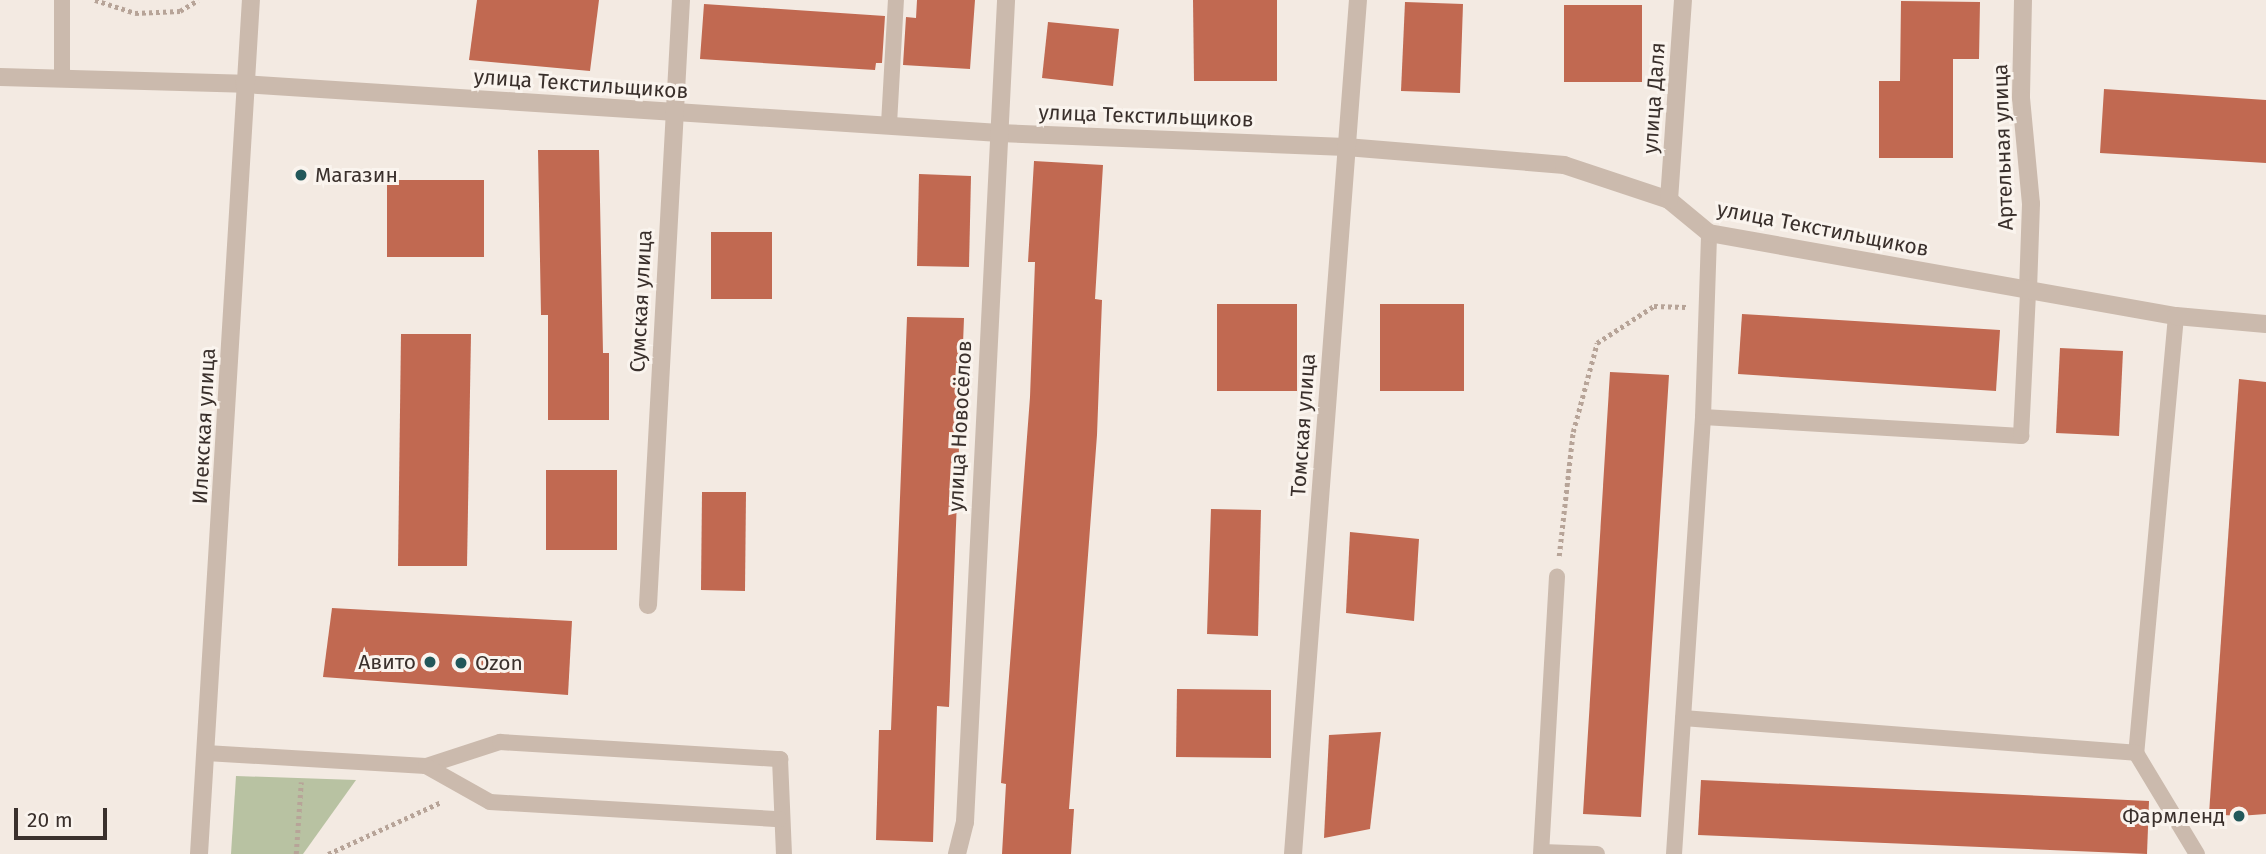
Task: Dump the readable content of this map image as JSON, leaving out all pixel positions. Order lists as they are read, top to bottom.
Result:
{
  "streets": {
    "street": [
      "улица Текстильщиков",
      "улица Даля",
      "Артельная улица",
      "Сумская улица",
      "Томская улица",
      "Илекская улица",
      "улица Новосёлов"
    ]
  },
  "crossings": [
    ["улица Текстильщиков", "улица Даля"],
    ["улица Текстильщиков", "Артельная улица"],
    ["улица Текстильщиков", "Сумская улица"],
    ["улица Текстильщиков", "Томская улица"],
    ["улица Текстильщиков", "Илекская улица"],
    ["улица Текстильщиков", "улица Новосёлов"]
  ],
  "places": [
    "Магазин",
    "Авито",
    "Ozon",
    "Фармленд"
  ],
  "scale_bar": "20 m"
}
